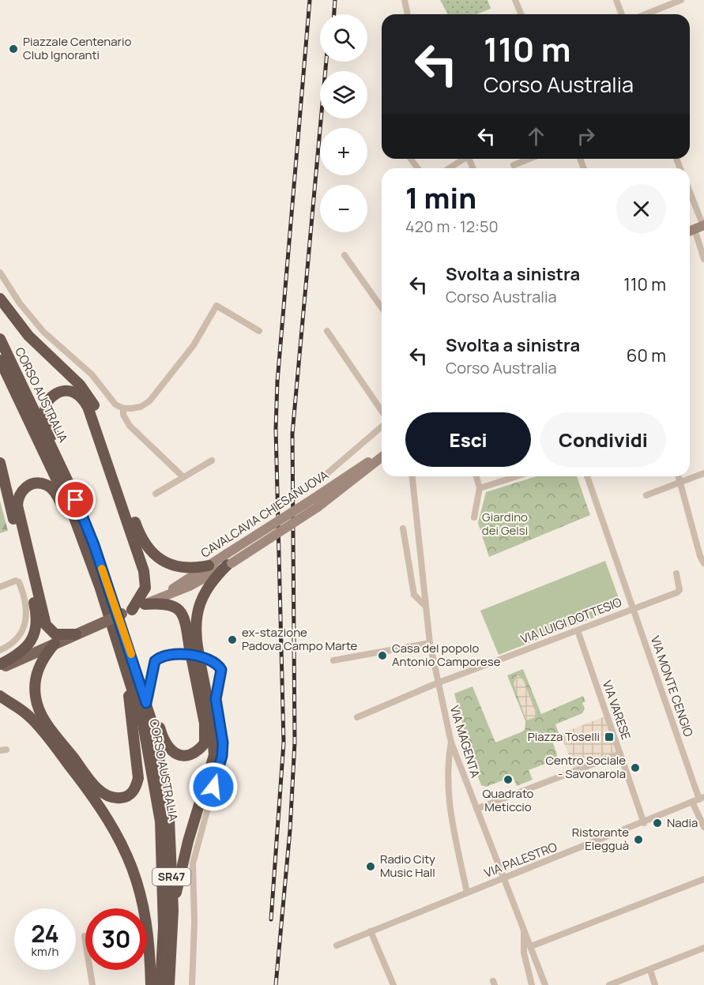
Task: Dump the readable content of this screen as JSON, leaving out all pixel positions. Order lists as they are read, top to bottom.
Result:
{
  "streets": {
    "highway": ["CORSO AUSTRALIA", "SR47"],
    "main road": ["CAVALCAVIA CHIESANUOVA"],
    "street": [
      "VIA LUIGI DOTTESIO",
      "VIA MONTE CENGIO",
      "VIA VARESE",
      "VIA MAGENTA",
      "VIA PALESTRO"
    ]
  },
  "crossings": [
    ["VIA LUIGI DOTTESIO", "VIA MONTE CENGIO"],
    ["VIA LUIGI DOTTESIO", "VIA VARESE"],
    ["VIA LUIGI DOTTESIO", "VIA MAGENTA"],
    ["VIA MONTE CENGIO", "VIA PALESTRO"],
    ["VIA VARESE", "VIA PALESTRO"],
    ["VIA MAGENTA", "VIA PALESTRO"]
  ],
  "parks": ["Giardino dei Gelsi"],
  "places": {
    "other": [
      "Piazzale Centenario Club Ignoranti",
      "ex-stazione Padova Campo Marte",
      "Casa del popolo Antonio Camporese",
      "Centro Sociale - Savonarola",
      "Quadrato Meticcio",
      "Nadia",
      "Ristorante Elegguà",
      "Radio City Music Hall"
    ],
    "transit": ["Piazza Toselli"]
  },
  "page": {
    "map_buttons": ["+", "−"],
    "turn": ["110 m", "Corso Australia"],
    "heading": ["1 min", "420 m · 12:50"],
    "list": [
      {
        "name": "Svolta a sinistra",
        "note": "Corso Australia",
        "value": "110 m"
      },
      {
        "name": "Svolta a sinistra",
        "note": "Corso Australia",
        "value": "60 m"
      }
    ],
    "buttons": ["Esci", "Condividi"],
    "speed": "24 km/h",
    "limit": "30"
  }
}
